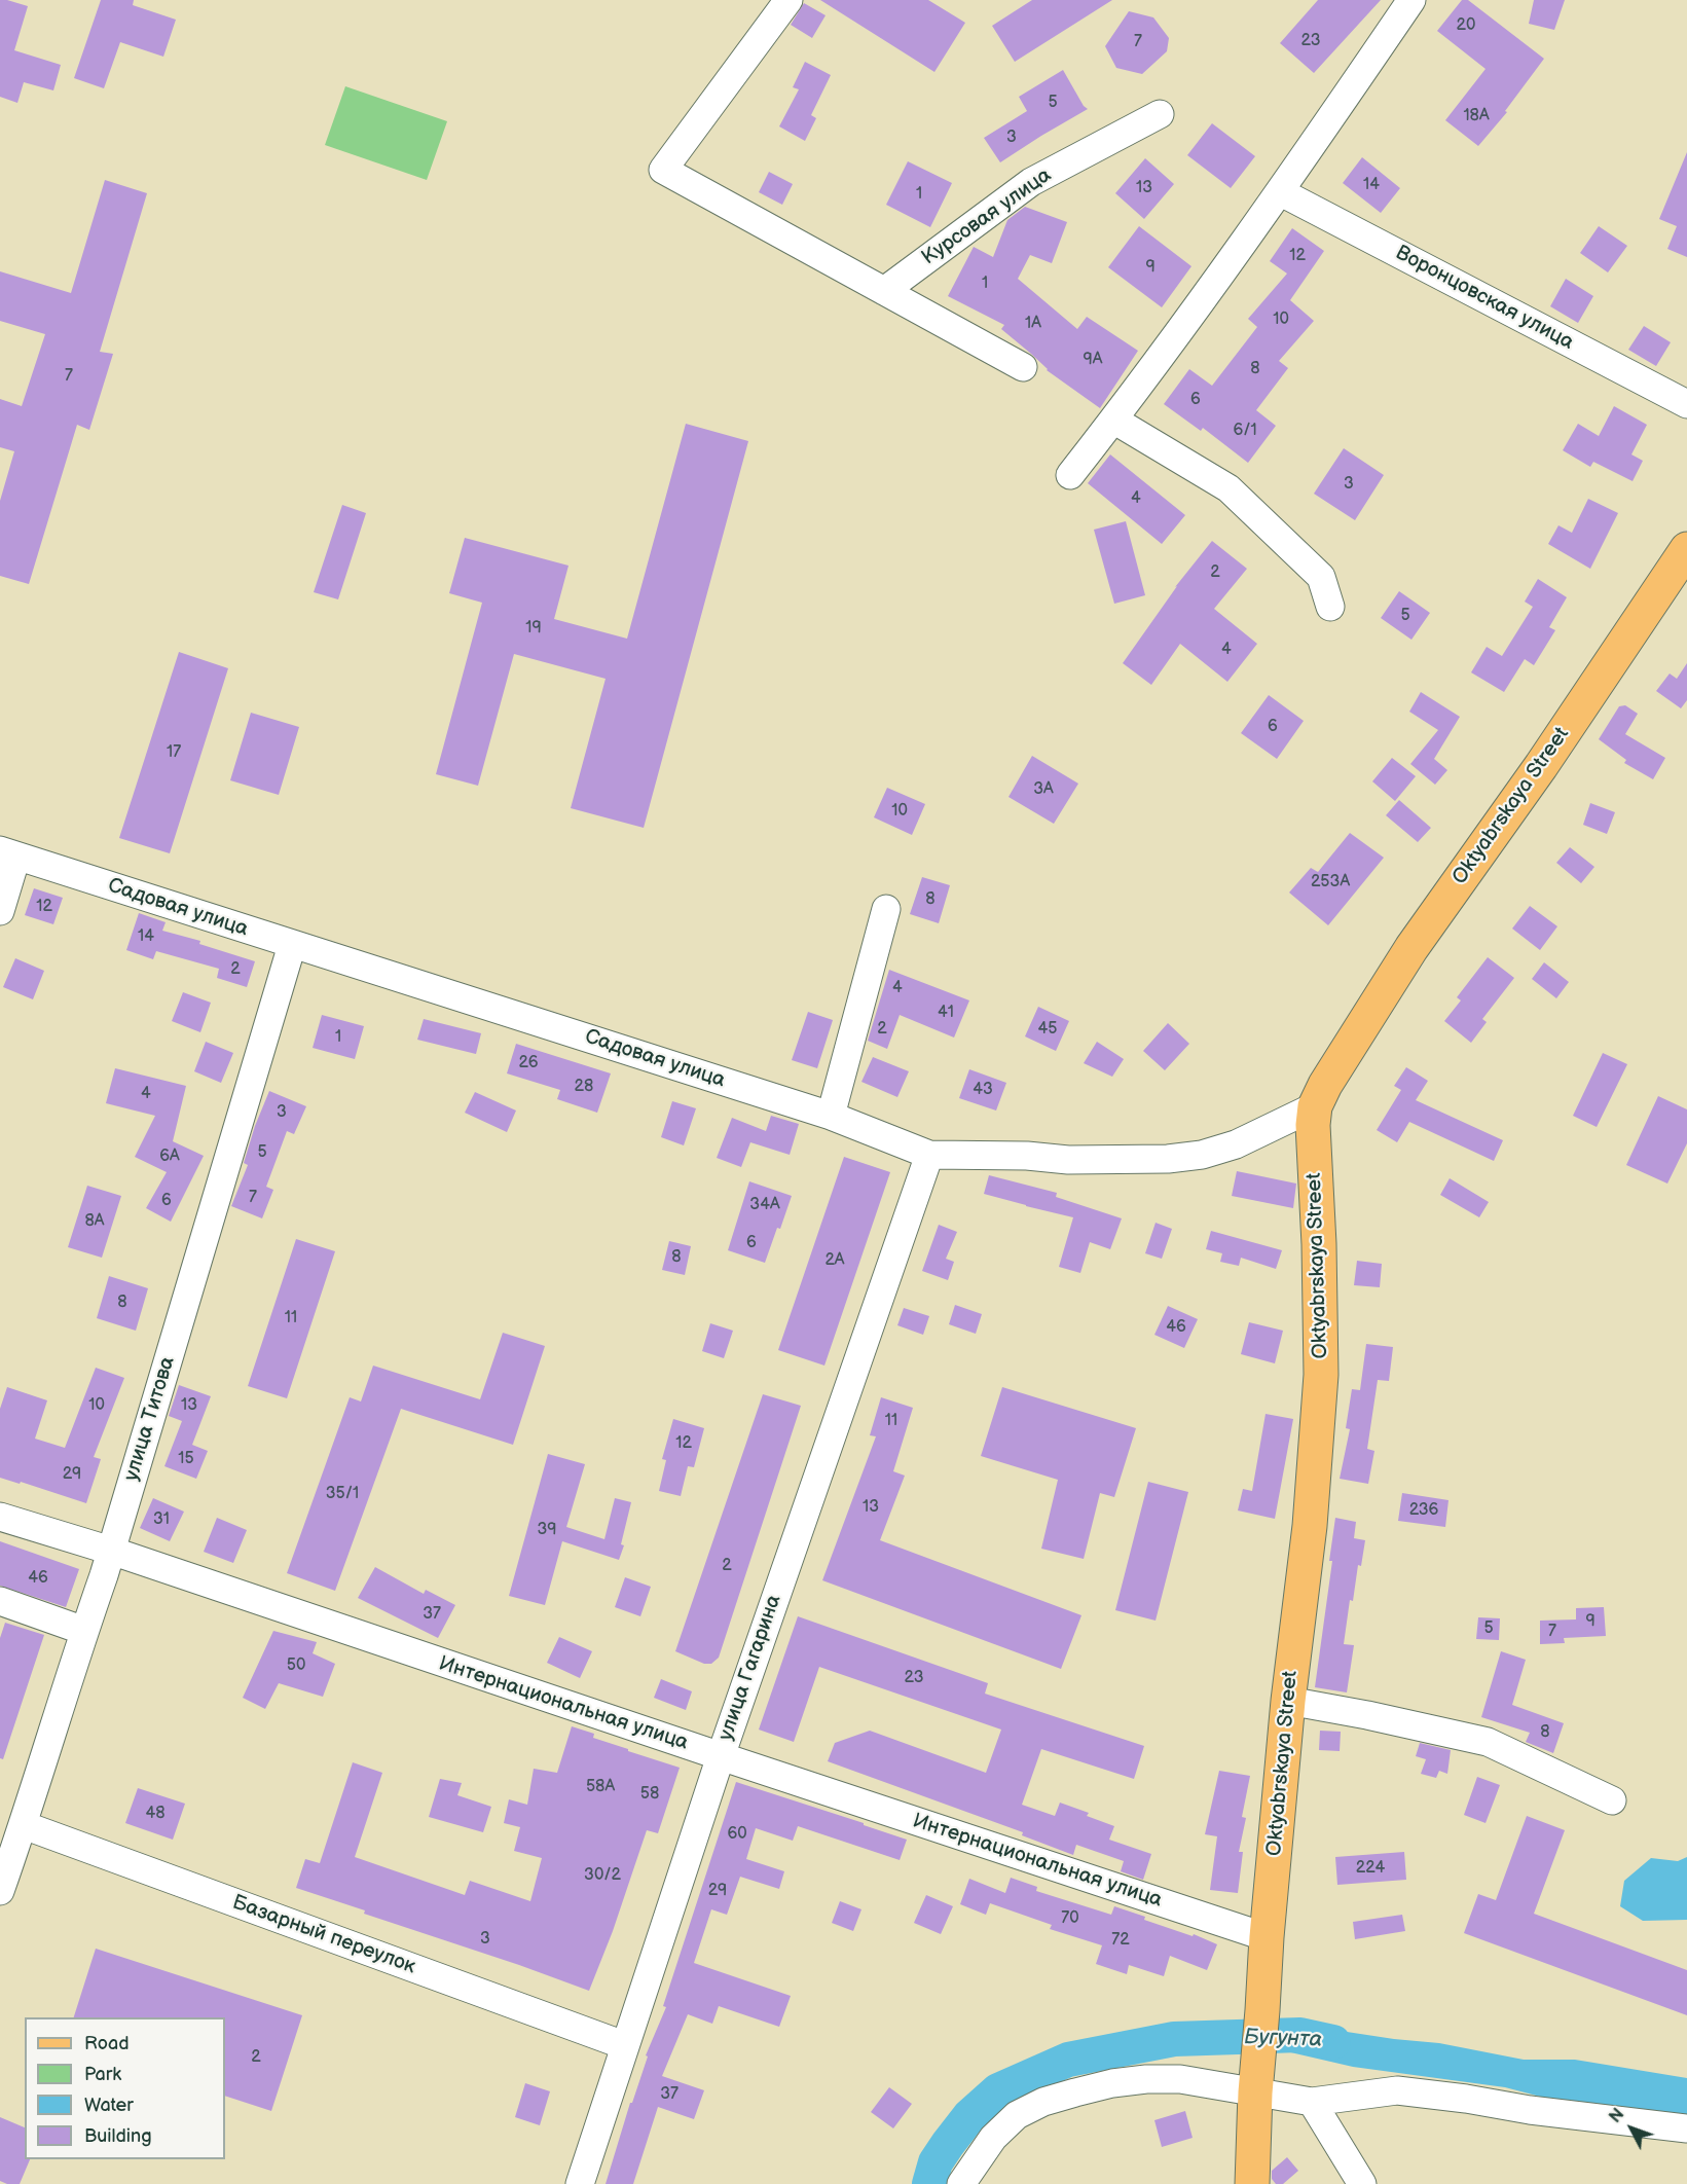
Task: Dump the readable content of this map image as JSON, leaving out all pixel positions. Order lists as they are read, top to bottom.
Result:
{
  "streets": {
    "main road": ["Oktyabrskaya Street"],
    "street": [
      "Курсовая улица",
      "Воронцовская улица",
      "Садовая улица",
      "улица Титова",
      "улица Гагарина",
      "Интернациональная улица",
      "Базарный переулок"
    ]
  },
  "crossings": [
    ["Oktyabrskaya Street", "Садовая улица"],
    ["Oktyabrskaya Street", "Интернациональная улица"],
    ["Садовая улица", "улица Титова"],
    ["Садовая улица", "улица Гагарина"],
    ["улица Титова", "Интернациональная улица"],
    ["улица Титова", "Базарный переулок"],
    ["улица Гагарина", "Интернациональная улица"],
    ["улица Гагарина", "Базарный переулок"]
  ],
  "water": ["Бугунта"],
  "house_numbers": [
    "20",
    "23",
    "7",
    "5",
    "18А",
    "3",
    "14",
    "13",
    "1",
    "12",
    "9",
    "1",
    "10",
    "1А",
    "9А",
    "8",
    "7",
    "6",
    "6/1",
    "3",
    "4",
    "2",
    "5",
    "19",
    "4",
    "6",
    "17",
    "3А",
    "10",
    "253А",
    "8",
    "12",
    "14",
    "2",
    "4",
    "41",
    "2",
    "45",
    "1",
    "26",
    "28",
    "43",
    "4",
    "3",
    "5",
    "6А",
    "7",
    "6",
    "34А",
    "8А",
    "6",
    "8",
    "2А",
    "8",
    "11",
    "46",
    "10",
    "13",
    "11",
    "12",
    "15",
    "29",
    "35/1",
    "13",
    "236",
    "31",
    "39",
    "2",
    "46",
    "37",
    "9",
    "5",
    "7",
    "50",
    "23",
    "8",
    "58А",
    "58",
    "48",
    "60",
    "224",
    "30/2",
    "29",
    "70",
    "3",
    "72",
    "2",
    "37"
  ],
  "legend": [
    "Road",
    "Park",
    "Water",
    "Building"
  ],
  "north": "top left"
}
